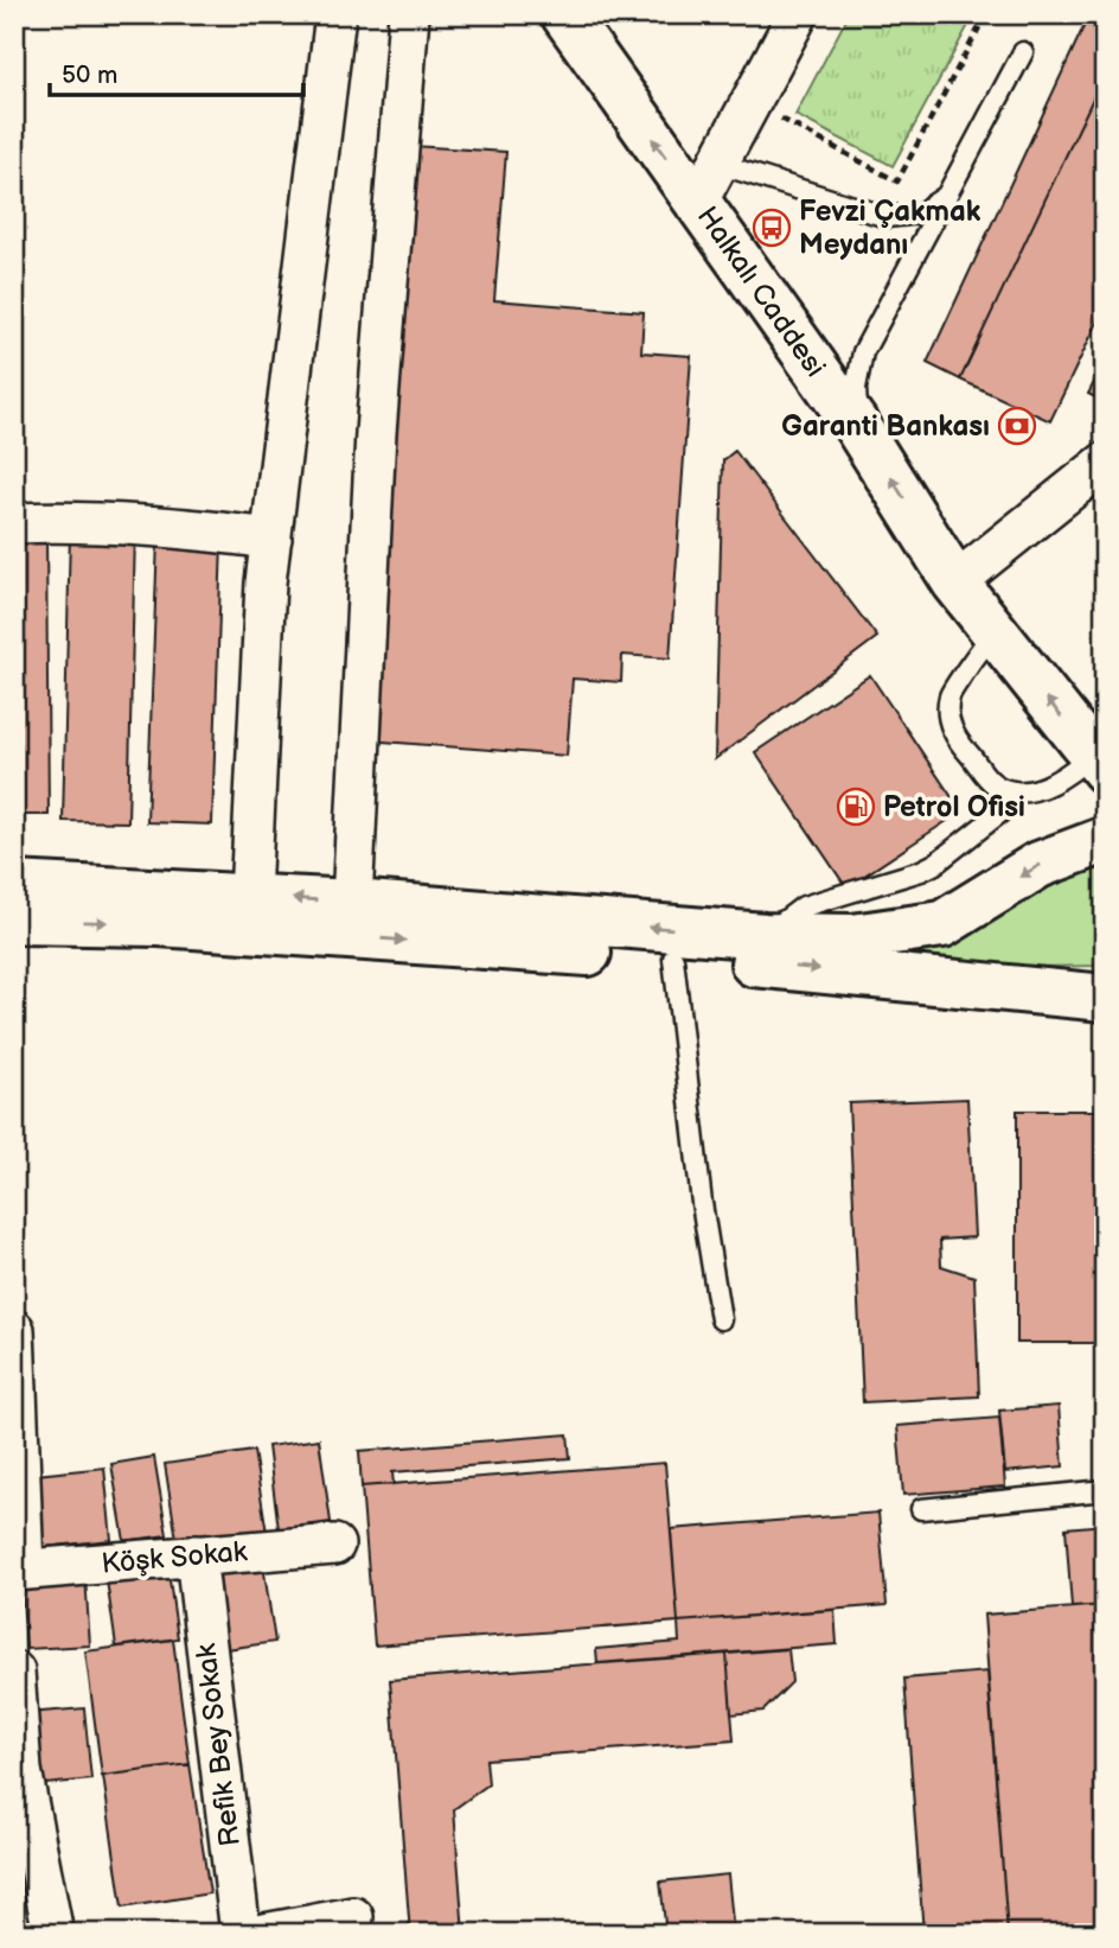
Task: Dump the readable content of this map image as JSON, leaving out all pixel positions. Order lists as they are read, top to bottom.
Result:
{
  "streets": {
    "main road": ["Halkalı Caddesi"],
    "street": ["Köşk Sokak", "Refik Bey Sokak"]
  },
  "crossings": [
    ["Köşk Sokak", "Refik Bey Sokak"]
  ],
  "one_way": ["Halkalı Caddesi"],
  "places": {
    "bus stop": ["Fevzi Çakmak Meydanı"],
    "bank": ["Garanti Bankası"],
    "fuel station": ["Petrol Ofisi"]
  },
  "scale_bar": "50 m"
}
